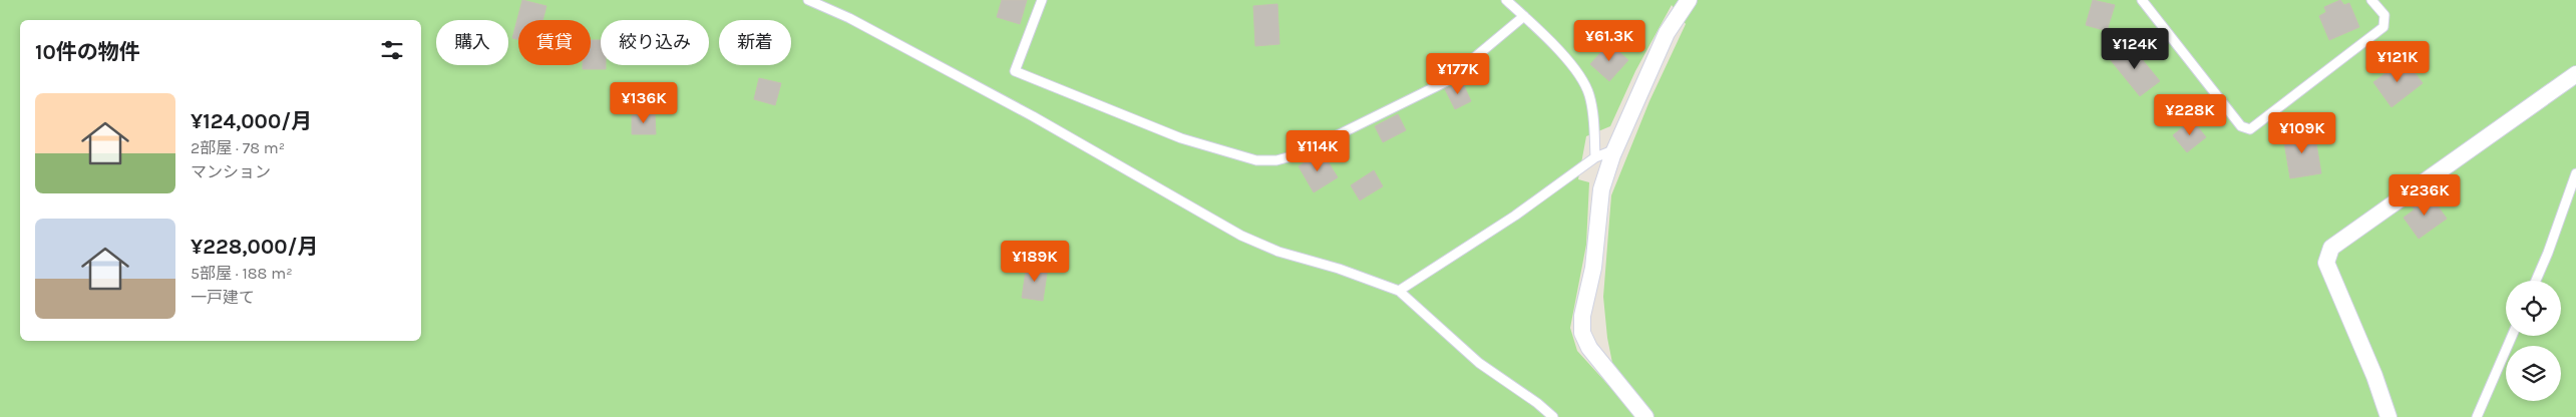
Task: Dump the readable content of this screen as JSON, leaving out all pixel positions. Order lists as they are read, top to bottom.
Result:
{
  "page": {
    "price": [
      "¥61.3K",
      "¥124K",
      "¥121K",
      "¥177K",
      "¥136K",
      "¥228K",
      "¥109K",
      "¥114K",
      "¥236K",
      "¥189K"
    ],
    "chip": [
      "購入",
      "賃貸",
      "絞り込み",
      "新着"
    ],
    "heading": "10件の物件",
    "list": [
      {
        "name": "¥124,000/月",
        "note": "2部屋 · 78 m² · マンション"
      },
      {
        "name": "¥228,000/月",
        "note": "5部屋 · 188 m² · 一戸建て"
      }
    ]
  }
}
